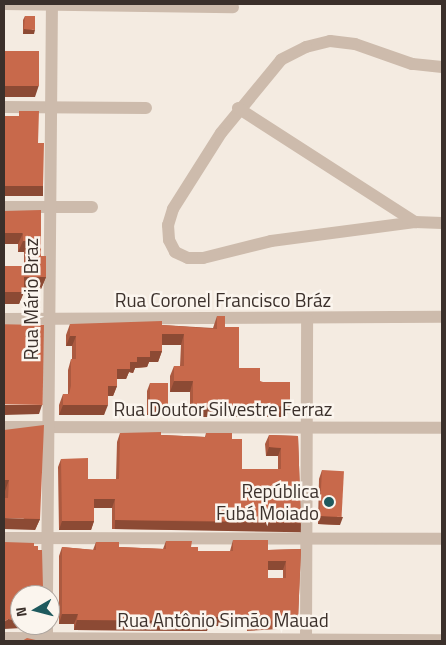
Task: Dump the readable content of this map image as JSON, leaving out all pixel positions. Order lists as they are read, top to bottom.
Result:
{
  "streets": {
    "street": [
      "Rua Mário Braz",
      "Rua Coronel Francisco Bráz",
      "Rua Doutor Silvestre Ferraz",
      "Rua Antônio Simão Mauad"
    ]
  },
  "crossings": [
    ["Rua Mário Braz", "Rua Coronel Francisco Bráz"],
    ["Rua Mário Braz", "Rua Doutor Silvestre Ferraz"]
  ],
  "places": ["República Fubá Moiado"],
  "north": "left"
}
